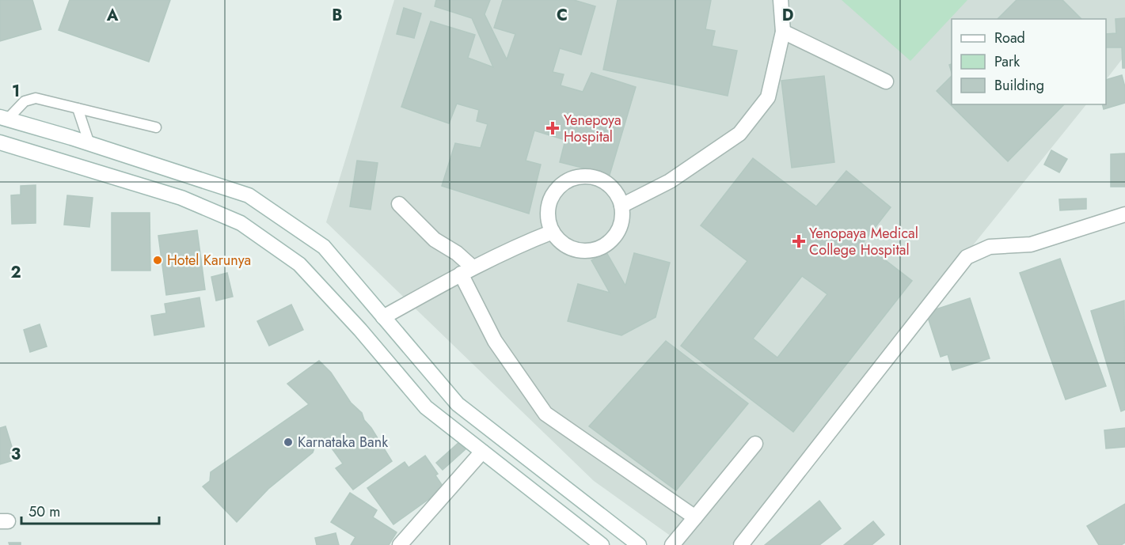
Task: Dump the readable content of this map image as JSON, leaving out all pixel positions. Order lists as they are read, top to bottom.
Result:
{
  "places": {
    "health": ["Yenepoya Hospital", "Yenopaya Medical College Hospital"],
    "other": ["Hotel Karunya", "Karnataka Bank"]
  },
  "legend": ["Road", "Park", "Building"],
  "scale_bar": "50 m",
  "grid": {
    "columns": [
      "A",
      "B",
      "C",
      "D"
    ],
    "rows": ["1", "2", "3"]
  }
}
